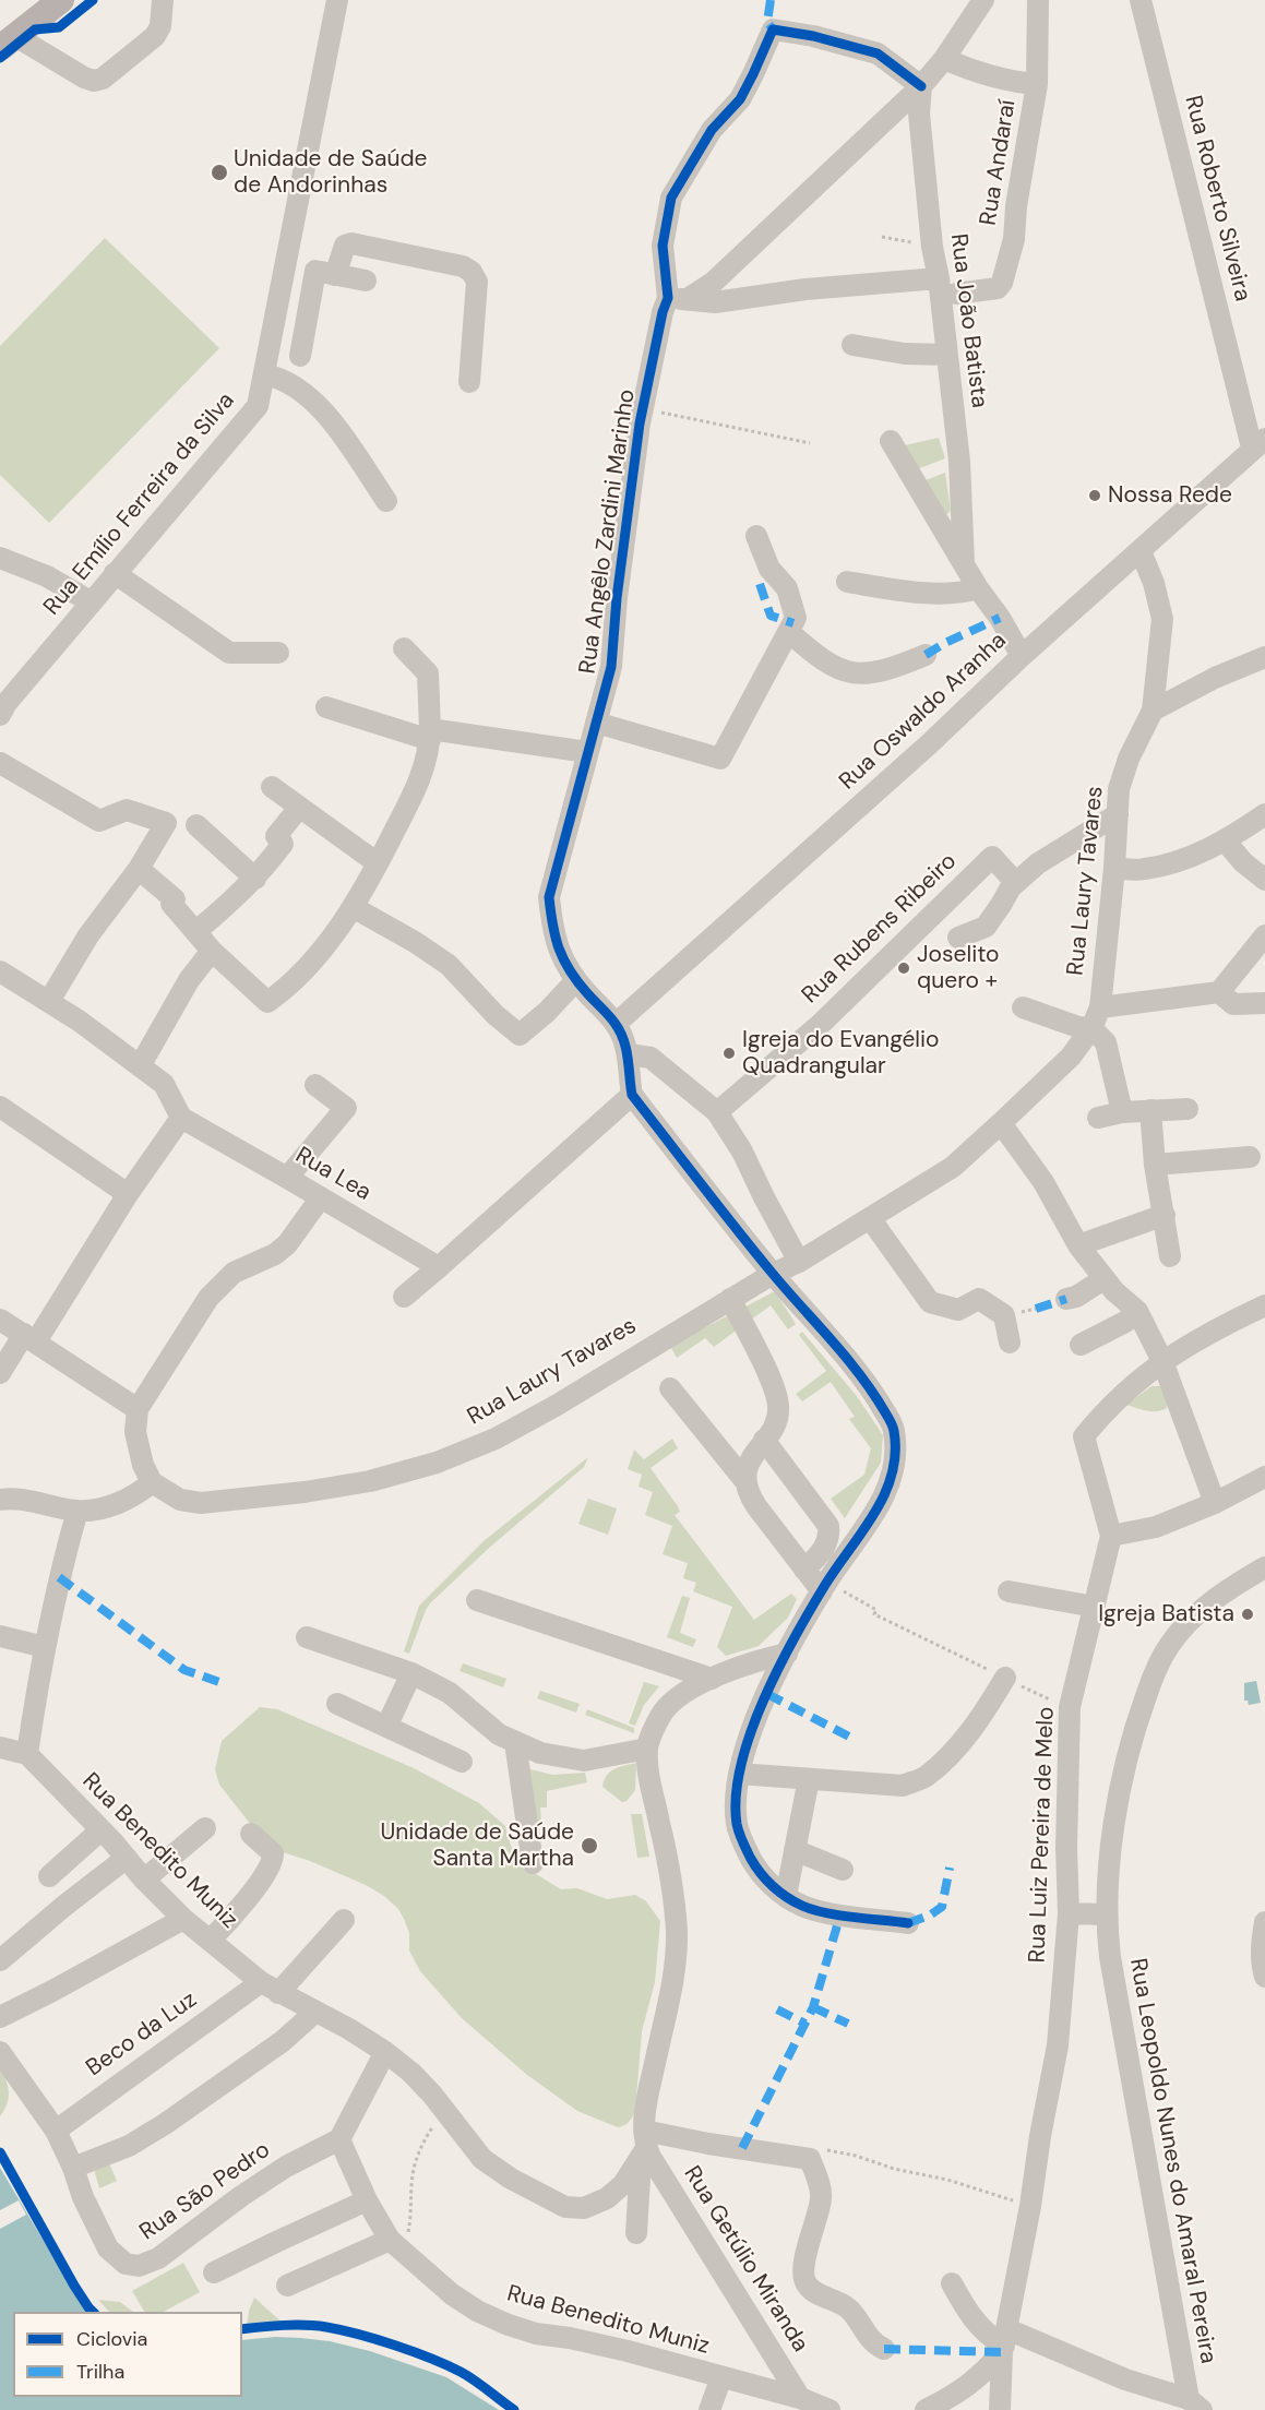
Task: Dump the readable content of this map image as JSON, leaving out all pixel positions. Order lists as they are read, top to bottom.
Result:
{
  "streets": {
    "street": [
      "Rua Andaraí",
      "Rua Roberto Silveira",
      "Rua João Batista",
      "Rua Emílio Ferreira da Silva",
      "Rua Angêlo Zardini Marinho",
      "Rua Oswaldo Aranha",
      "Rua Laury Tavares",
      "Rua Rubens Ribeiro",
      "Rua Lea",
      "Rua Luiz Pereira de Melo",
      "Rua Benedito Muniz",
      "Beco da Luz",
      "Rua Leopoldo Nunes do Amaral Pereira",
      "Rua São Pedro",
      "Rua Getúlio Miranda"
    ]
  },
  "crossings": [
    ["Rua Roberto Silveira", "Rua Oswaldo Aranha"],
    ["Rua Angêlo Zardini Marinho", "Rua Oswaldo Aranha"],
    ["Rua Oswaldo Aranha", "Rua Laury Tavares"],
    ["Rua Benedito Muniz", "Beco da Luz"],
    ["Rua Benedito Muniz", "Rua São Pedro"],
    ["Rua Benedito Muniz", "Rua Getúlio Miranda"],
    ["Beco da Luz", "Rua São Pedro"]
  ],
  "places": [
    "Unidade de Saúde de Andorinhas",
    "Nossa Rede",
    "Joselito quero +",
    "Igreja do Evangélio Quadrangular",
    "Igreja Batista",
    "Unidade de Saúde Santa Martha"
  ],
  "legend": ["Ciclovia", "Trilha"]
}
